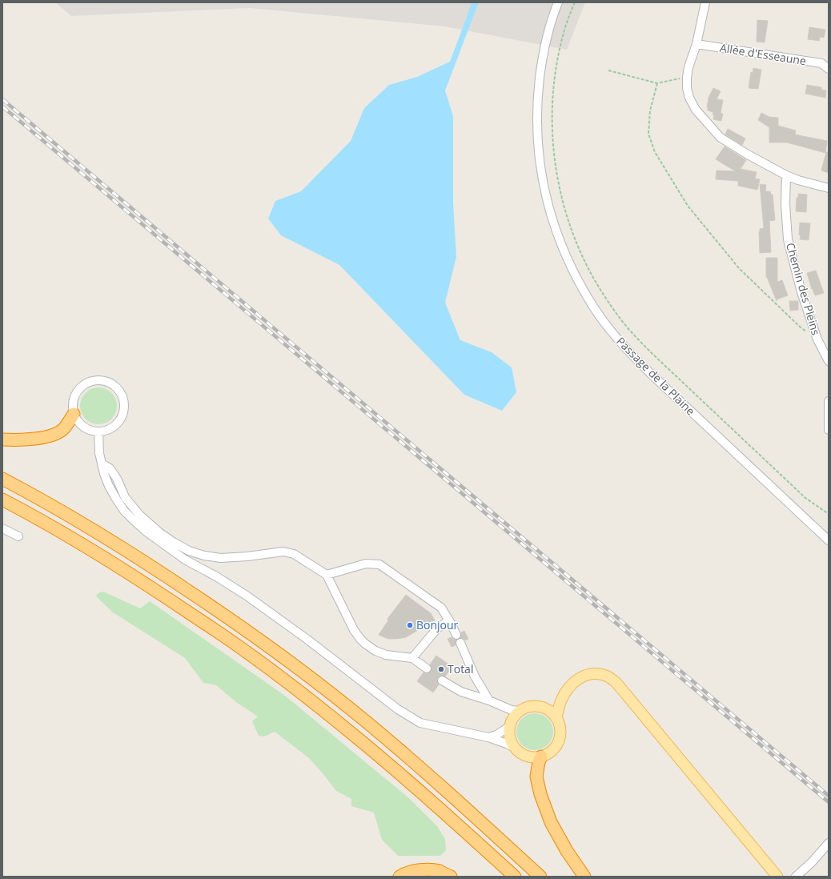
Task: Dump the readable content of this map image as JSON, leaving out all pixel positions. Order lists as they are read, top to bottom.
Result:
{
  "streets": {
    "street": ["Allée d'Esseaune", "Chemin des Pleins", "Passage de la Plaine"]
  },
  "places": ["Bonjour", "Total"]
}
